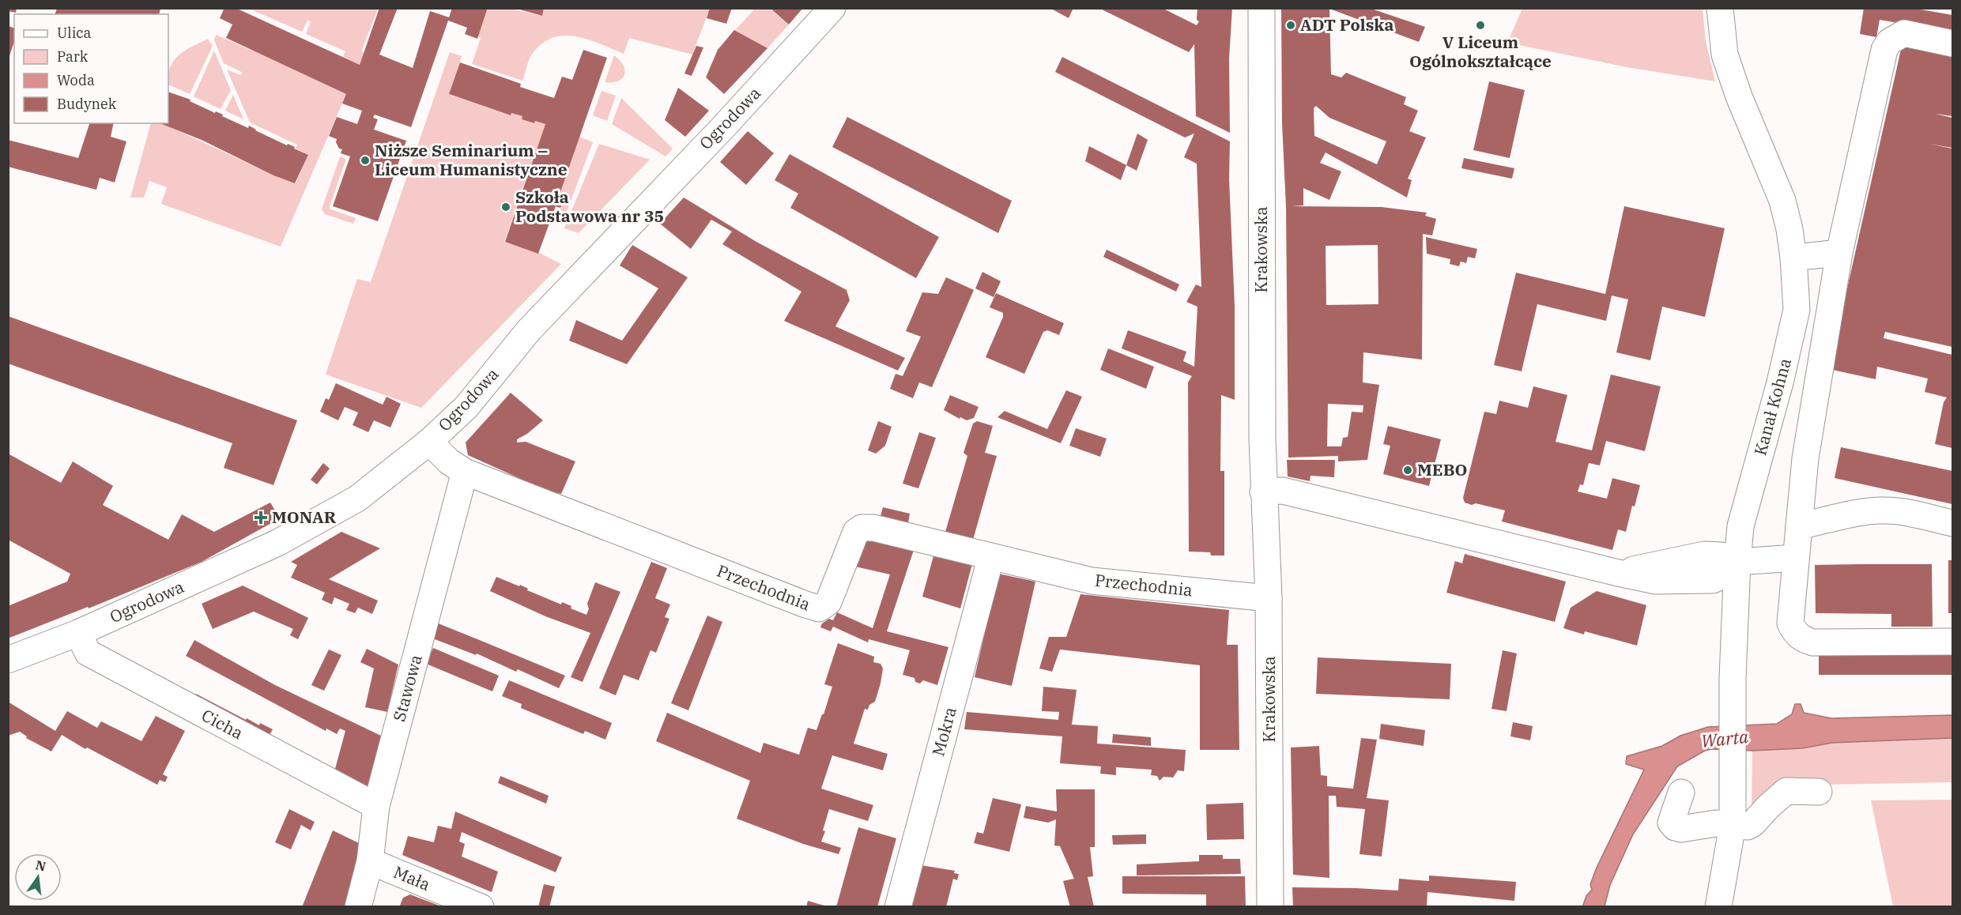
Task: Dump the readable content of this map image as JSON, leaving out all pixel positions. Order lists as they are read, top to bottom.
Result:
{
  "streets": {
    "street": [
      "Ogrodowa",
      "Krakowska",
      "Kanał Kohna",
      "Przechodnia",
      "Stawowa",
      "Cicha",
      "Mokra",
      "Mała"
    ]
  },
  "crossings": [
    ["Ogrodowa", "Przechodnia"],
    ["Ogrodowa", "Cicha"],
    ["Krakowska", "Przechodnia"],
    ["Przechodnia", "Stawowa"],
    ["Przechodnia", "Mokra"],
    ["Stawowa", "Cicha"],
    ["Stawowa", "Mała"]
  ],
  "water": ["Warta"],
  "places": {
    "other": [
      "ADT Polska",
      "V Liceum Ogólnokształcące",
      "Niższe Seminarium – Liceum Humanistyczne",
      "Szkoła Podstawowa nr 35",
      "MEBO"
    ],
    "health": ["MONAR"]
  },
  "legend": [
    "Ulica",
    "Park",
    "Woda",
    "Budynek"
  ],
  "north": "top"
}
